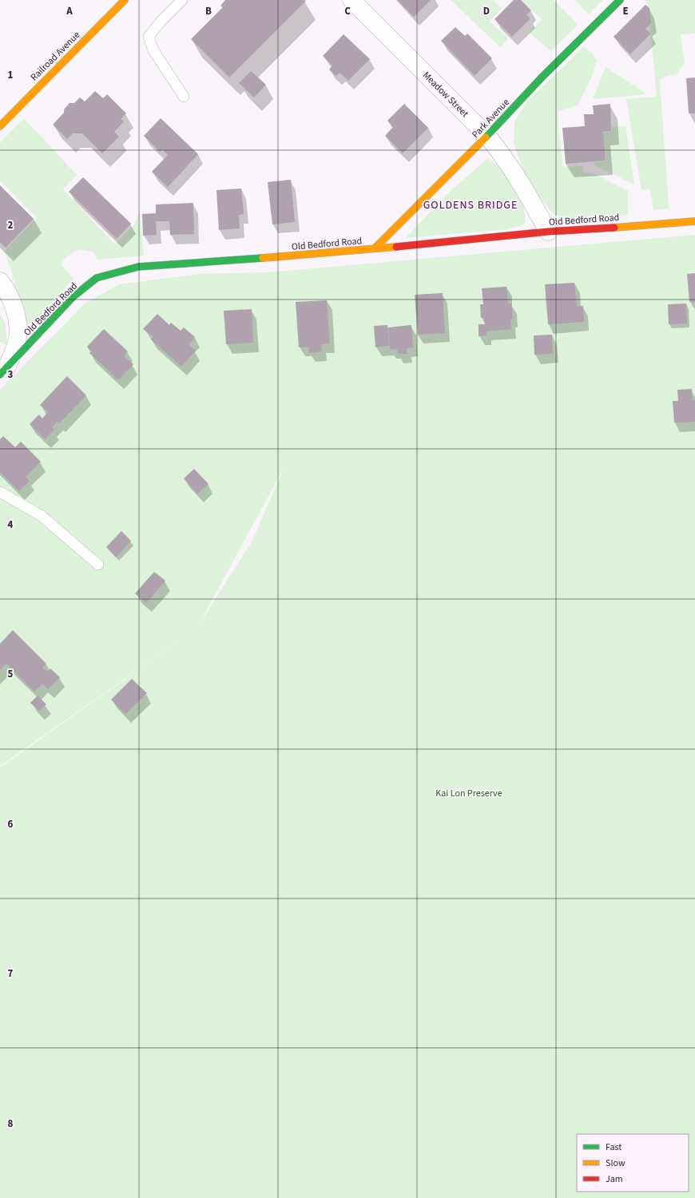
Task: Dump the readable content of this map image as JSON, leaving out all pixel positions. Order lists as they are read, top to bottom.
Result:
{
  "streets": {
    "street": [
      "Railroad Avenue",
      "Meadow Street",
      "Park Avenue",
      "Old Bedford Road"
    ]
  },
  "crossings": [
    ["Meadow Street", "Park Avenue"],
    ["Meadow Street", "Old Bedford Road"],
    ["Park Avenue", "Old Bedford Road"]
  ],
  "districts": ["GOLDENS BRIDGE"],
  "parks": ["Kai Lon Preserve"],
  "legend": ["Fast", "Slow", "Jam"],
  "grid": {
    "columns": [
      "A",
      "B",
      "C",
      "D",
      "E"
    ],
    "rows": [
      "1",
      "2",
      "3",
      "4",
      "5",
      "6",
      "7",
      "8"
    ]
  }
}
